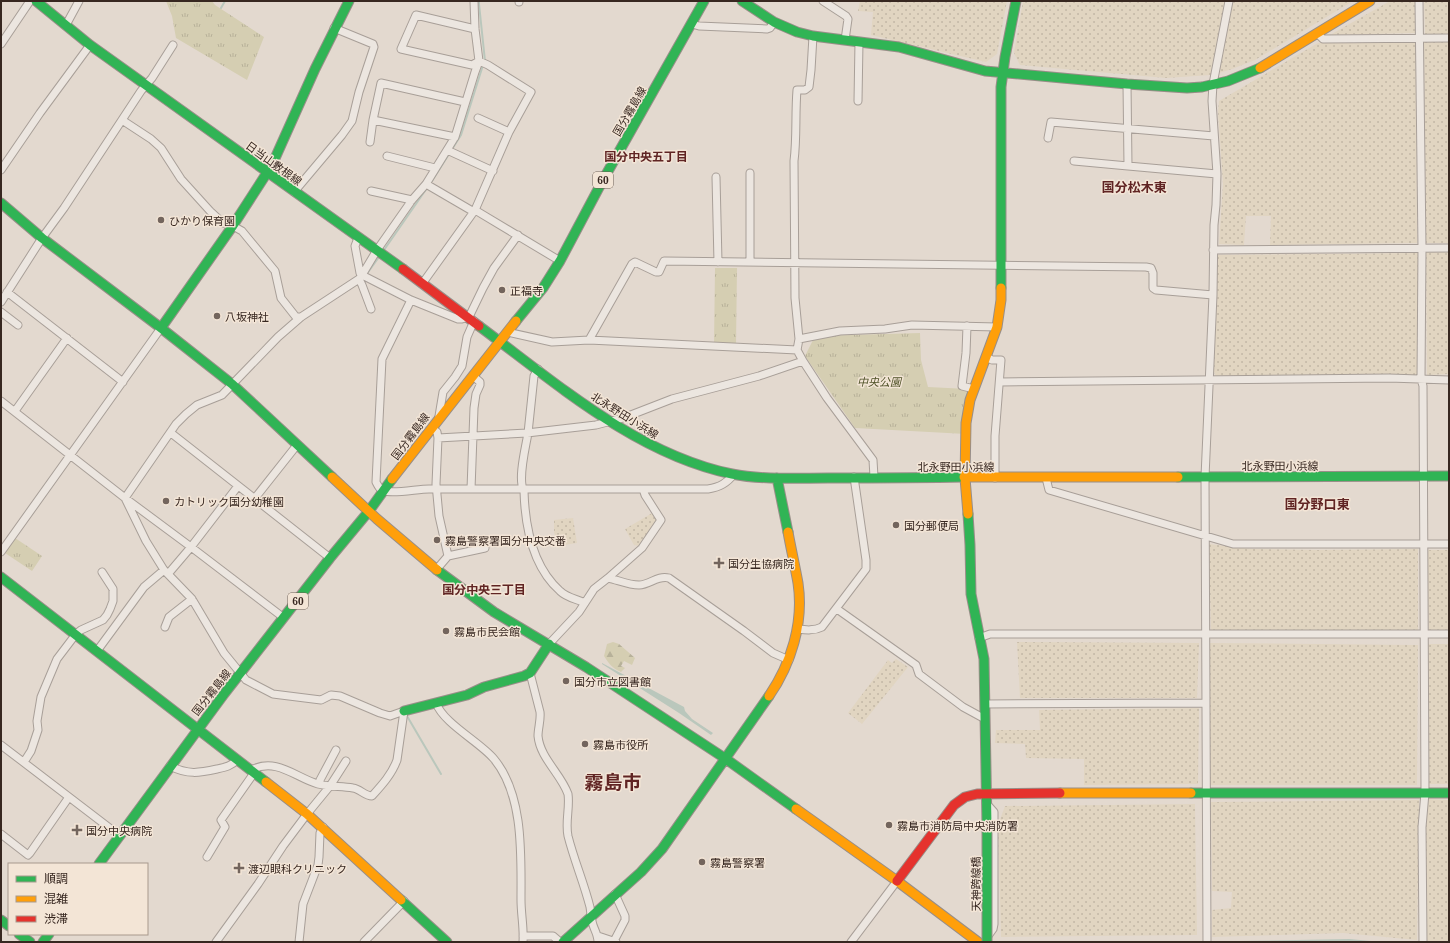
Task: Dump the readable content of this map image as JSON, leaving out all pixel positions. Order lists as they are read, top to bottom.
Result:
{
  "streets": {
    "street": [
      "国分霧島線",
      "日当山敷根線",
      "60",
      "北永野田小浜線",
      "天神跨線橋"
    ]
  },
  "crossings": [
    ["国分霧島線", "日当山敷根線"],
    ["国分霧島線", "北永野田小浜線"],
    ["日当山敷根線", "北永野田小浜線"],
    ["北永野田小浜線", "天神跨線橋"]
  ],
  "districts": [
    "国分中央五丁目",
    "国分松木東",
    "国分野口東",
    "国分中央三丁目",
    "霧島市"
  ],
  "parks": ["中央公園"],
  "places": {
    "other": [
      "ひかり保育園",
      "正福寺",
      "八坂神社",
      "カトリック国分幼稚園",
      "国分郵便局",
      "霧島警察署国分中央交番",
      "霧島市民会館",
      "国分市立図書館",
      "霧島市役所",
      "霧島市消防局中央消防署",
      "霧島警察署"
    ],
    "health": ["国分生協病院", "国分中央病院", "渡辺眼科クリニック"]
  },
  "legend": ["順調", "混雑", "渋滞"]
}
